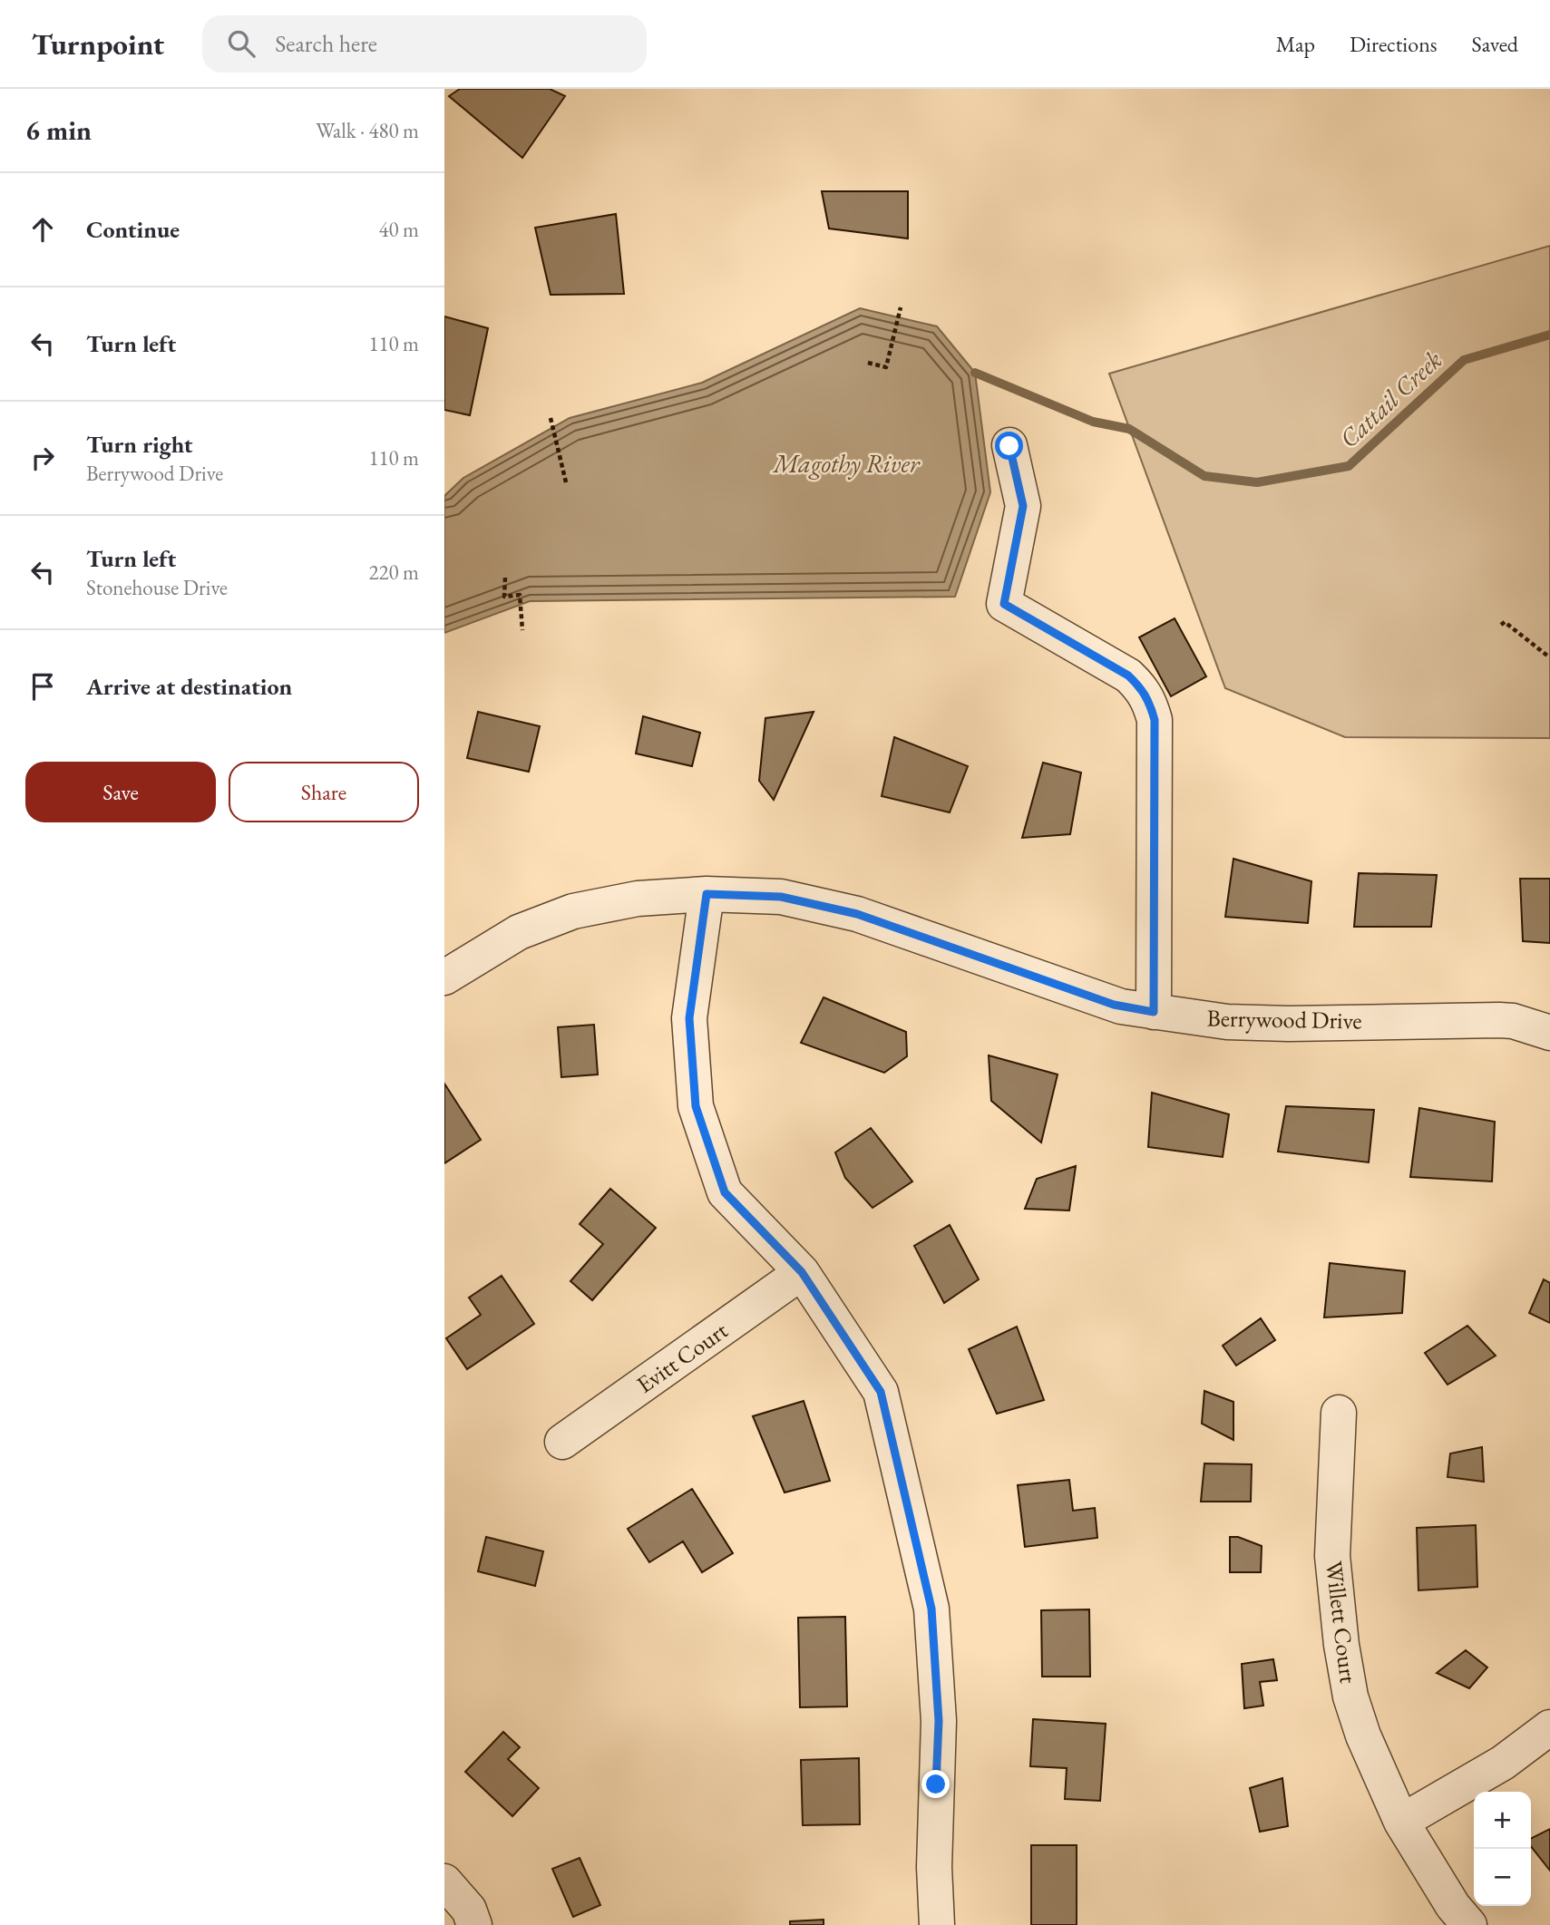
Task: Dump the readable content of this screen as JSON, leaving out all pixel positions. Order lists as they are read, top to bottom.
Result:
{
  "streets": {
    "street": ["Berrywood Drive", "Evitt Court", "Willett Court"]
  },
  "water": ["Cattail Creek", "Magothy River"],
  "page": {
    "header": "Turnpoint",
    "search": "Search here",
    "nav": ["Map", "Directions", "Saved"],
    "heading": ["6 min", "Walk · 480 m"],
    "list": [
      ["Continue", "40 m"],
      ["Turn left", "110 m"],
      ["Turn right", "Berrywood Drive", "110 m"],
      ["Turn left", "Stonehouse Drive", "220 m"],
      "Arrive at destination"
    ],
    "buttons": ["Save", "Share"],
    "map_buttons": ["+", "−"]
  }
}
